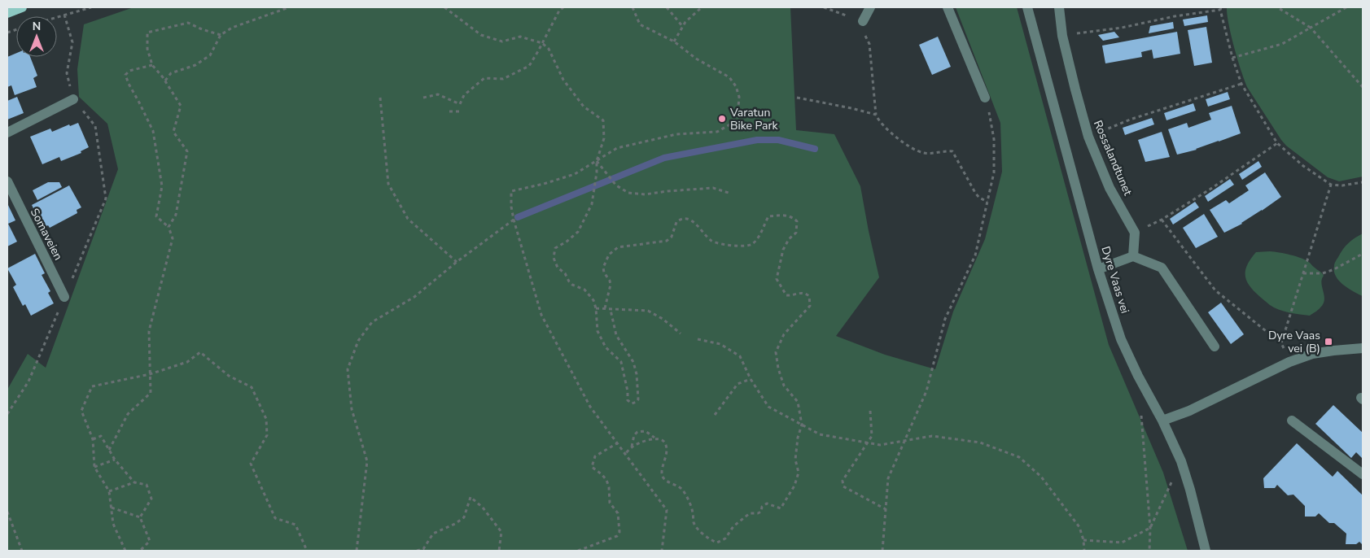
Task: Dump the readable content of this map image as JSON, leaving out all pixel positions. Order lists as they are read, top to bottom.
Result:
{
  "streets": {
    "street": ["Rossalandtunet", "Somaveien", "Dyre Vaas vei"]
  },
  "places": {
    "other": ["Varatun Bike Park"],
    "transit": ["Dyre Vaas vei (B)"]
  },
  "north": "top"
}
